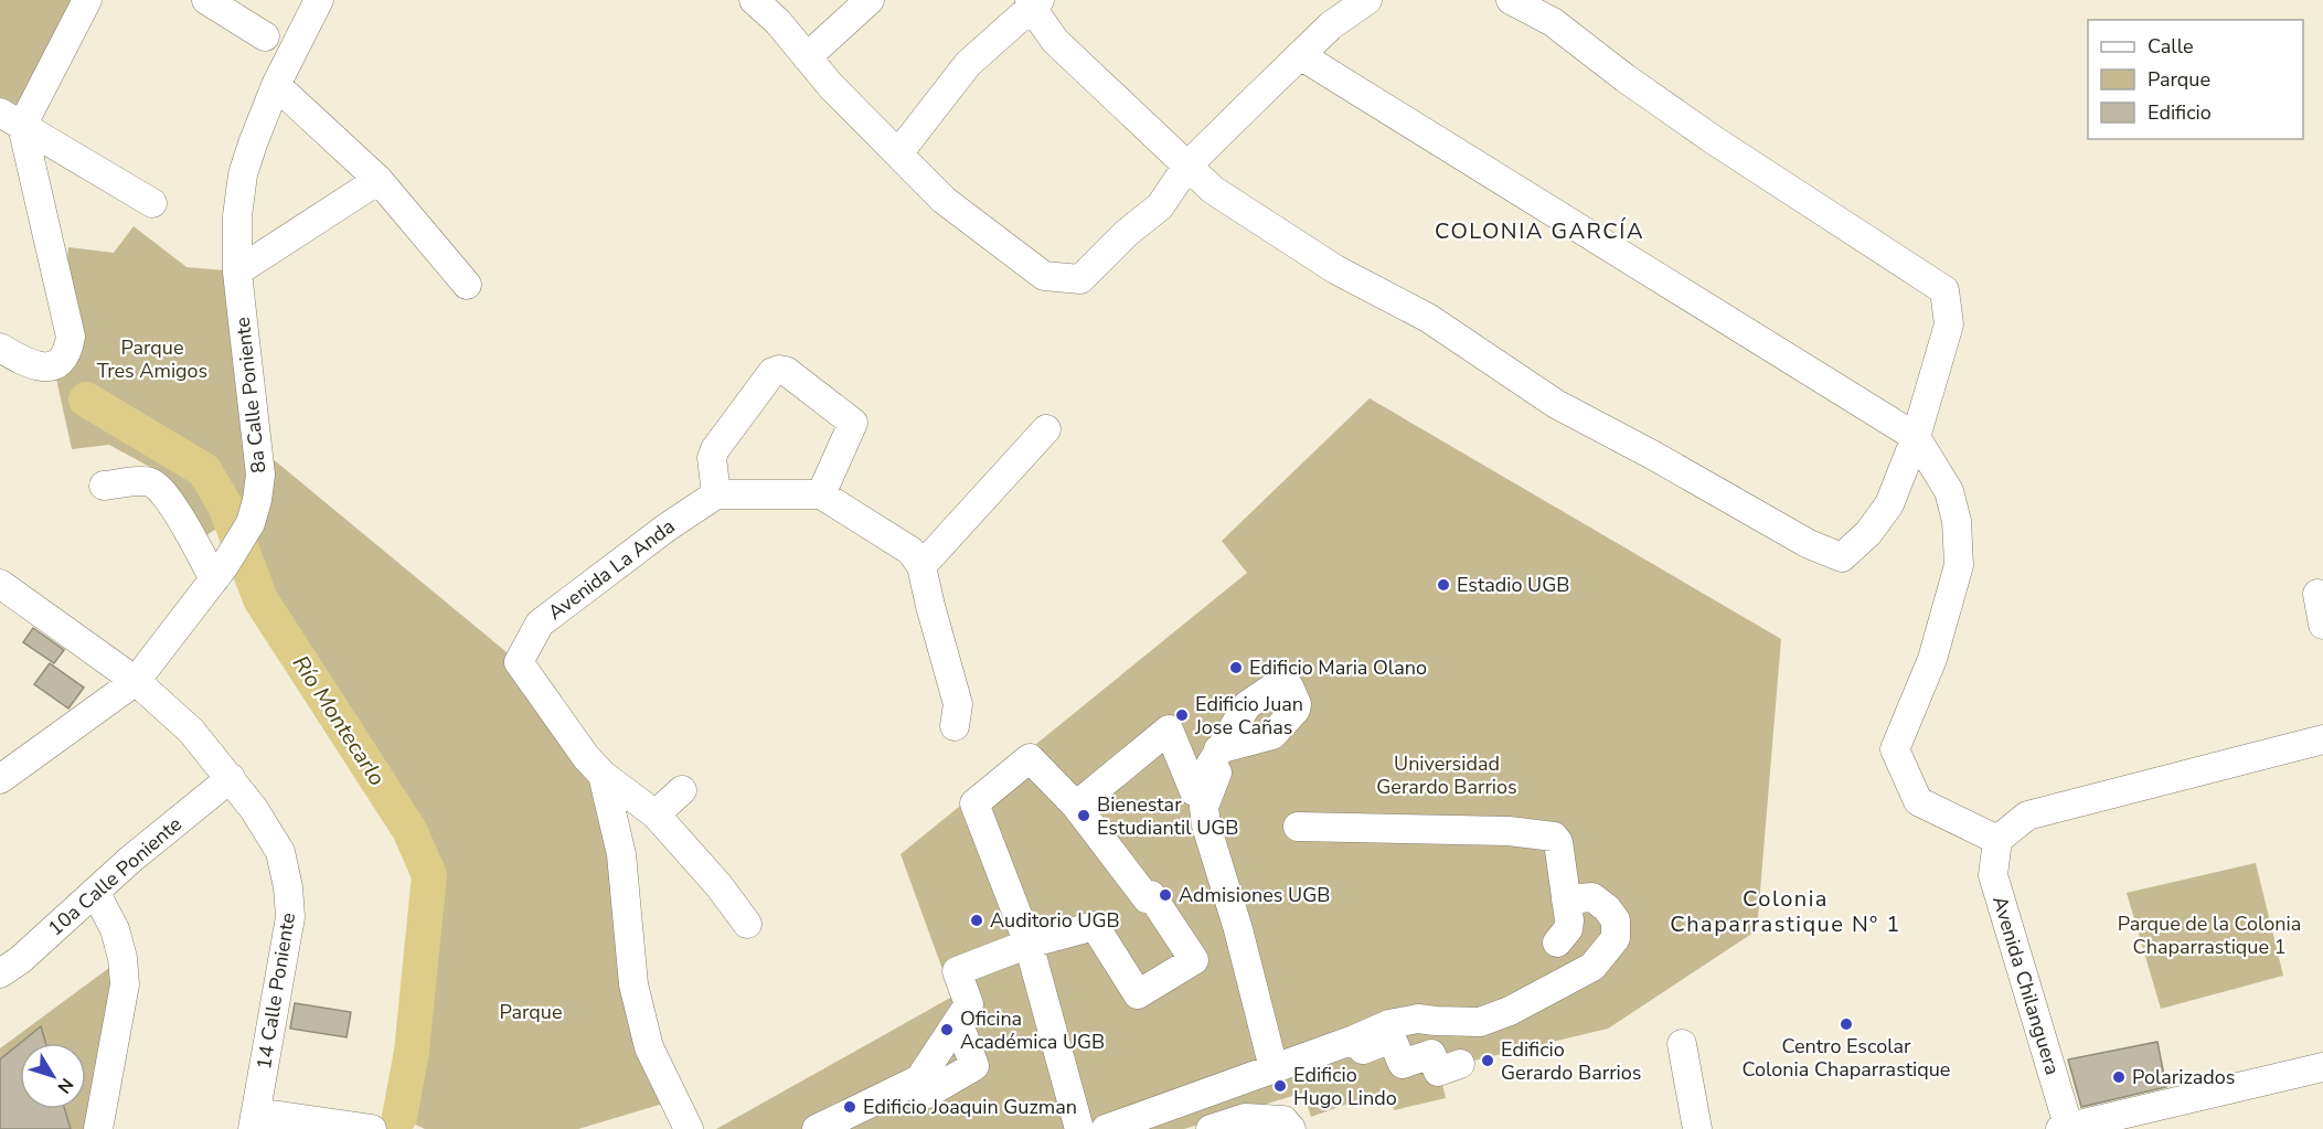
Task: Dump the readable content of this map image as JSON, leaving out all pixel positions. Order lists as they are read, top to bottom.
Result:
{
  "streets": {
    "street": [
      "8a Calle Poniente",
      "Avenida La Anda",
      "10a Calle Poniente",
      "Avenida Chilanguera",
      "14 Calle Poniente"
    ]
  },
  "crossings": [
    ["8a Calle Poniente", "14 Calle Poniente"],
    ["10a Calle Poniente", "14 Calle Poniente"]
  ],
  "districts": ["COLONIA GARCÍA", "Colonia Chaparrastique Nº 1"],
  "water": ["Río Montecarlo"],
  "parks": [
    "Parque Tres Amigos",
    "Universidad Gerardo Barrios",
    "Parque de la Colonia Chaparrastique 1",
    "Parque"
  ],
  "places": [
    "Estadio UGB",
    "Edificio Maria Olano",
    "Edificio Juan Jose Cañas",
    "Bienestar Estudiantil UGB",
    "Admisiones UGB",
    "Auditorio UGB",
    "Centro Escolar Colonia Chaparrastique",
    "Oficina Académica UGB",
    "Edificio Gerardo Barrios",
    "Polarizados",
    "Edificio Hugo Lindo",
    "Edificio Joaquin Guzman"
  ],
  "legend": ["Calle", "Parque", "Edificio"],
  "north": "bottom right"
}
